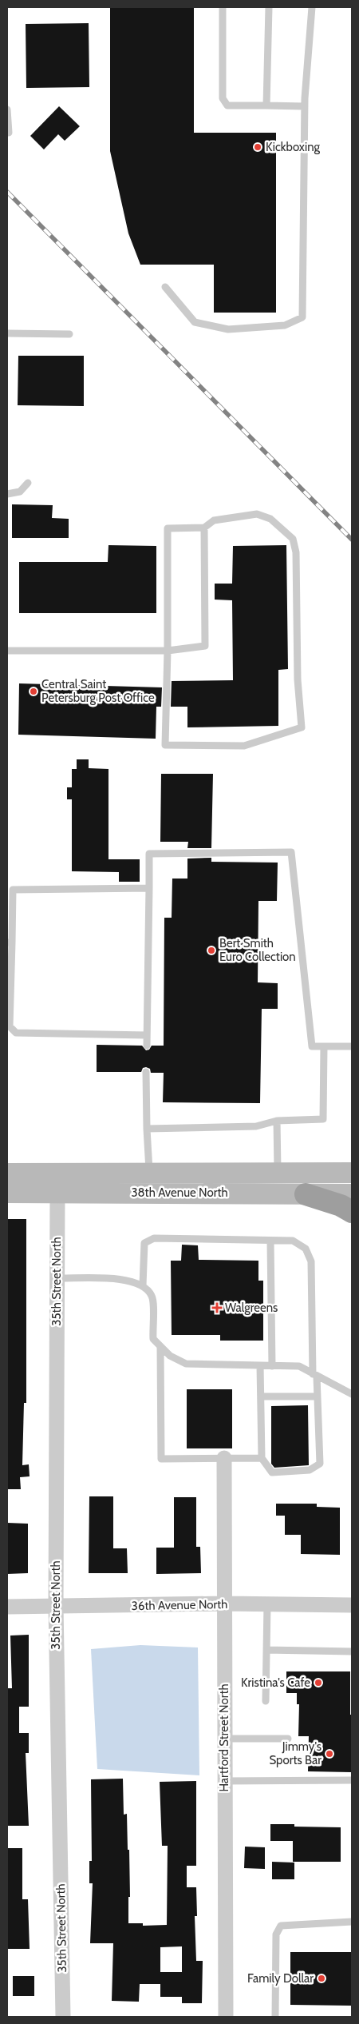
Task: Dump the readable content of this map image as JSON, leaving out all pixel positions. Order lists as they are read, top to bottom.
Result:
{
  "streets": {
    "main road": ["38th Avenue North"],
    "street": ["35th Street North", "36th Avenue North", "Hartford Street North"]
  },
  "crossings": [
    ["38th Avenue North", "35th Street North"],
    ["35th Street North", "36th Avenue North"],
    ["36th Avenue North", "Hartford Street North"]
  ],
  "places": {
    "other": [
      "Kickboxing",
      "Central Saint Petersburg Post Office",
      "Bert Smith Euro Collection",
      "Kristina's Cafe",
      "Jimmy's Sports Bar",
      "Family Dollar"
    ],
    "health": ["Walgreens"]
  }
}
